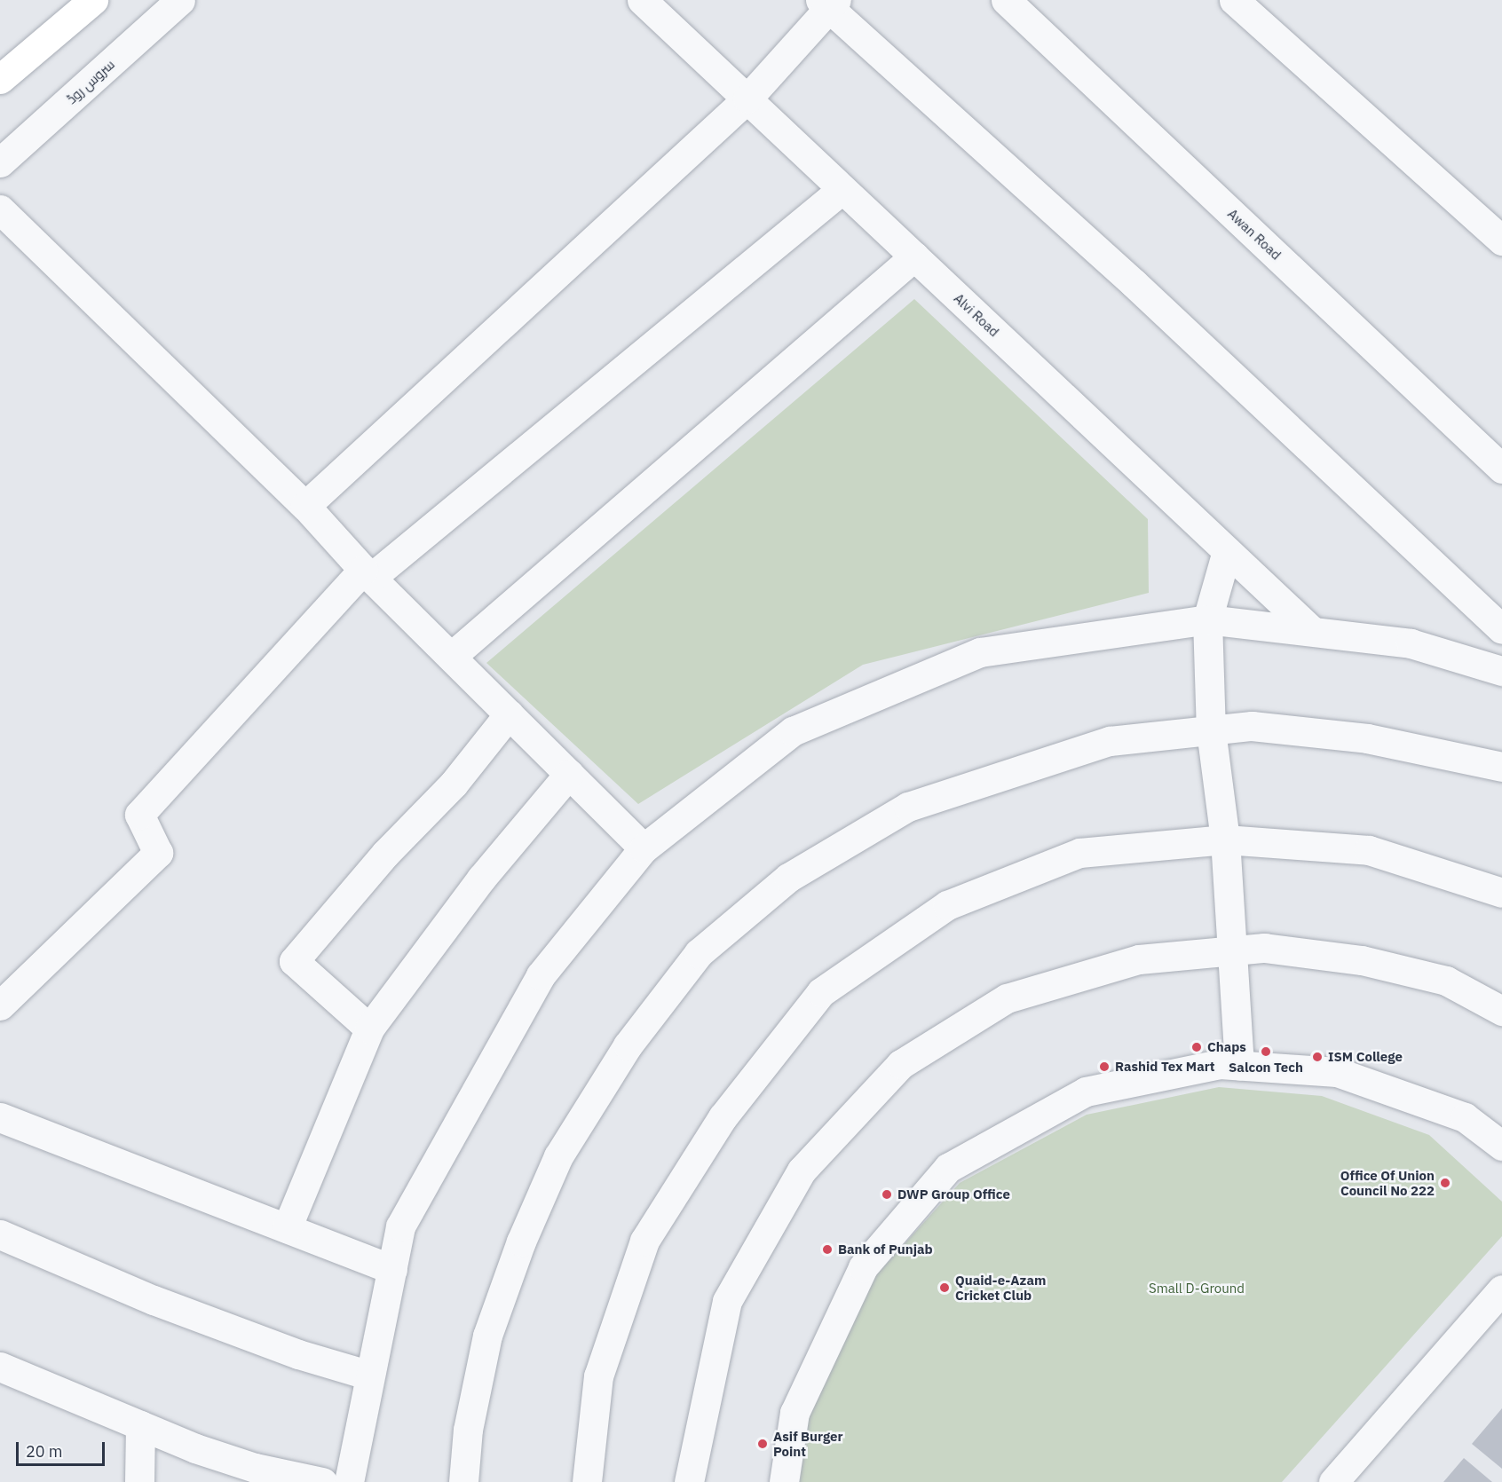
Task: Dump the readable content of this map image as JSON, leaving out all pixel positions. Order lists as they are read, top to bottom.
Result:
{
  "streets": {
    "street": ["سروس روڈ", "Awan Road", "Alvi Road"]
  },
  "parks": ["Small D-Ground"],
  "places": [
    "Chaps",
    "Salcon Tech",
    "ISM College",
    "Rashid Tex Mart",
    "Office Of Union Council No 222",
    "DWP Group Office",
    "Bank of Punjab",
    "Quaid-e-Azam Cricket Club",
    "Asif Burger Point"
  ],
  "scale_bar": "20 m"
}
